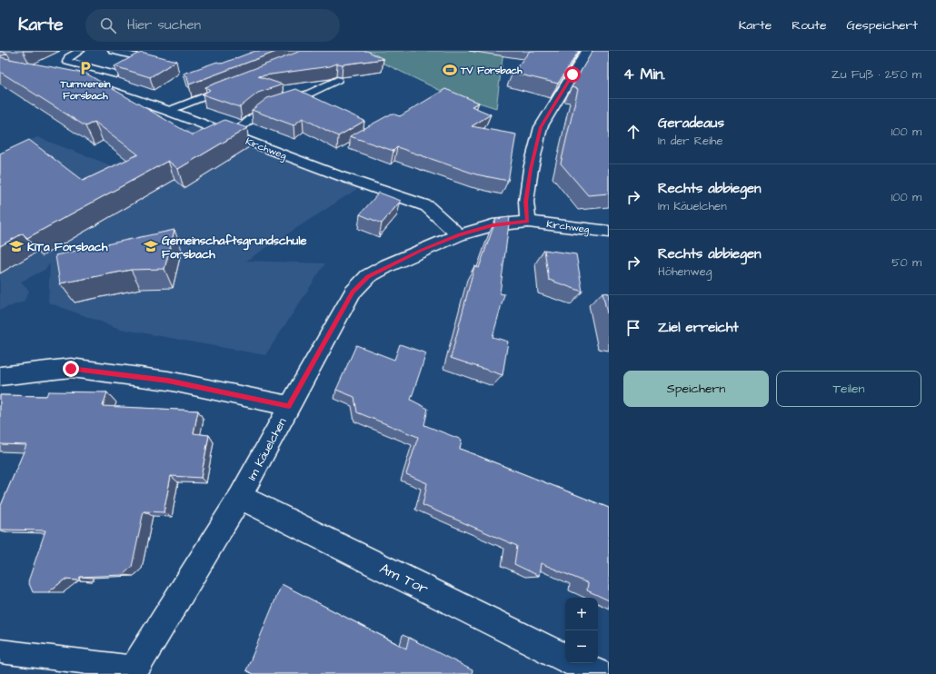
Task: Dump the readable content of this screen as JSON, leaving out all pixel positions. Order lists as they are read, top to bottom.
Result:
{
  "streets": {
    "street": ["Kirchweg", "Im Käuelchen", "Am Tor"]
  },
  "crossings": [
    ["Kirchweg", "Im Käuelchen"],
    ["Im Käuelchen", "Am Tor"]
  ],
  "places": {
    "parking": ["Turnverein Forsbach"],
    "sports": ["TV Forsbach"],
    "school or university": ["KiTa Forsbach", "Gemeinschaftsgrundschule Forsbach"]
  },
  "page": {
    "header": "Karte",
    "search": "Hier suchen",
    "nav": ["Karte", "Route", "Gespeichert"],
    "heading": ["4 Min.", "Zu Fuß · 250 m"],
    "list": [
      ["Geradeaus", "In der Reihe", "100 m"],
      ["Rechts abbiegen", "Im Käuelchen", "100 m"],
      ["Rechts abbiegen", "Höhenweg", "50 m"],
      "Ziel erreicht"
    ],
    "buttons": ["Speichern", "Teilen"],
    "map_buttons": ["+", "−"]
  }
}
